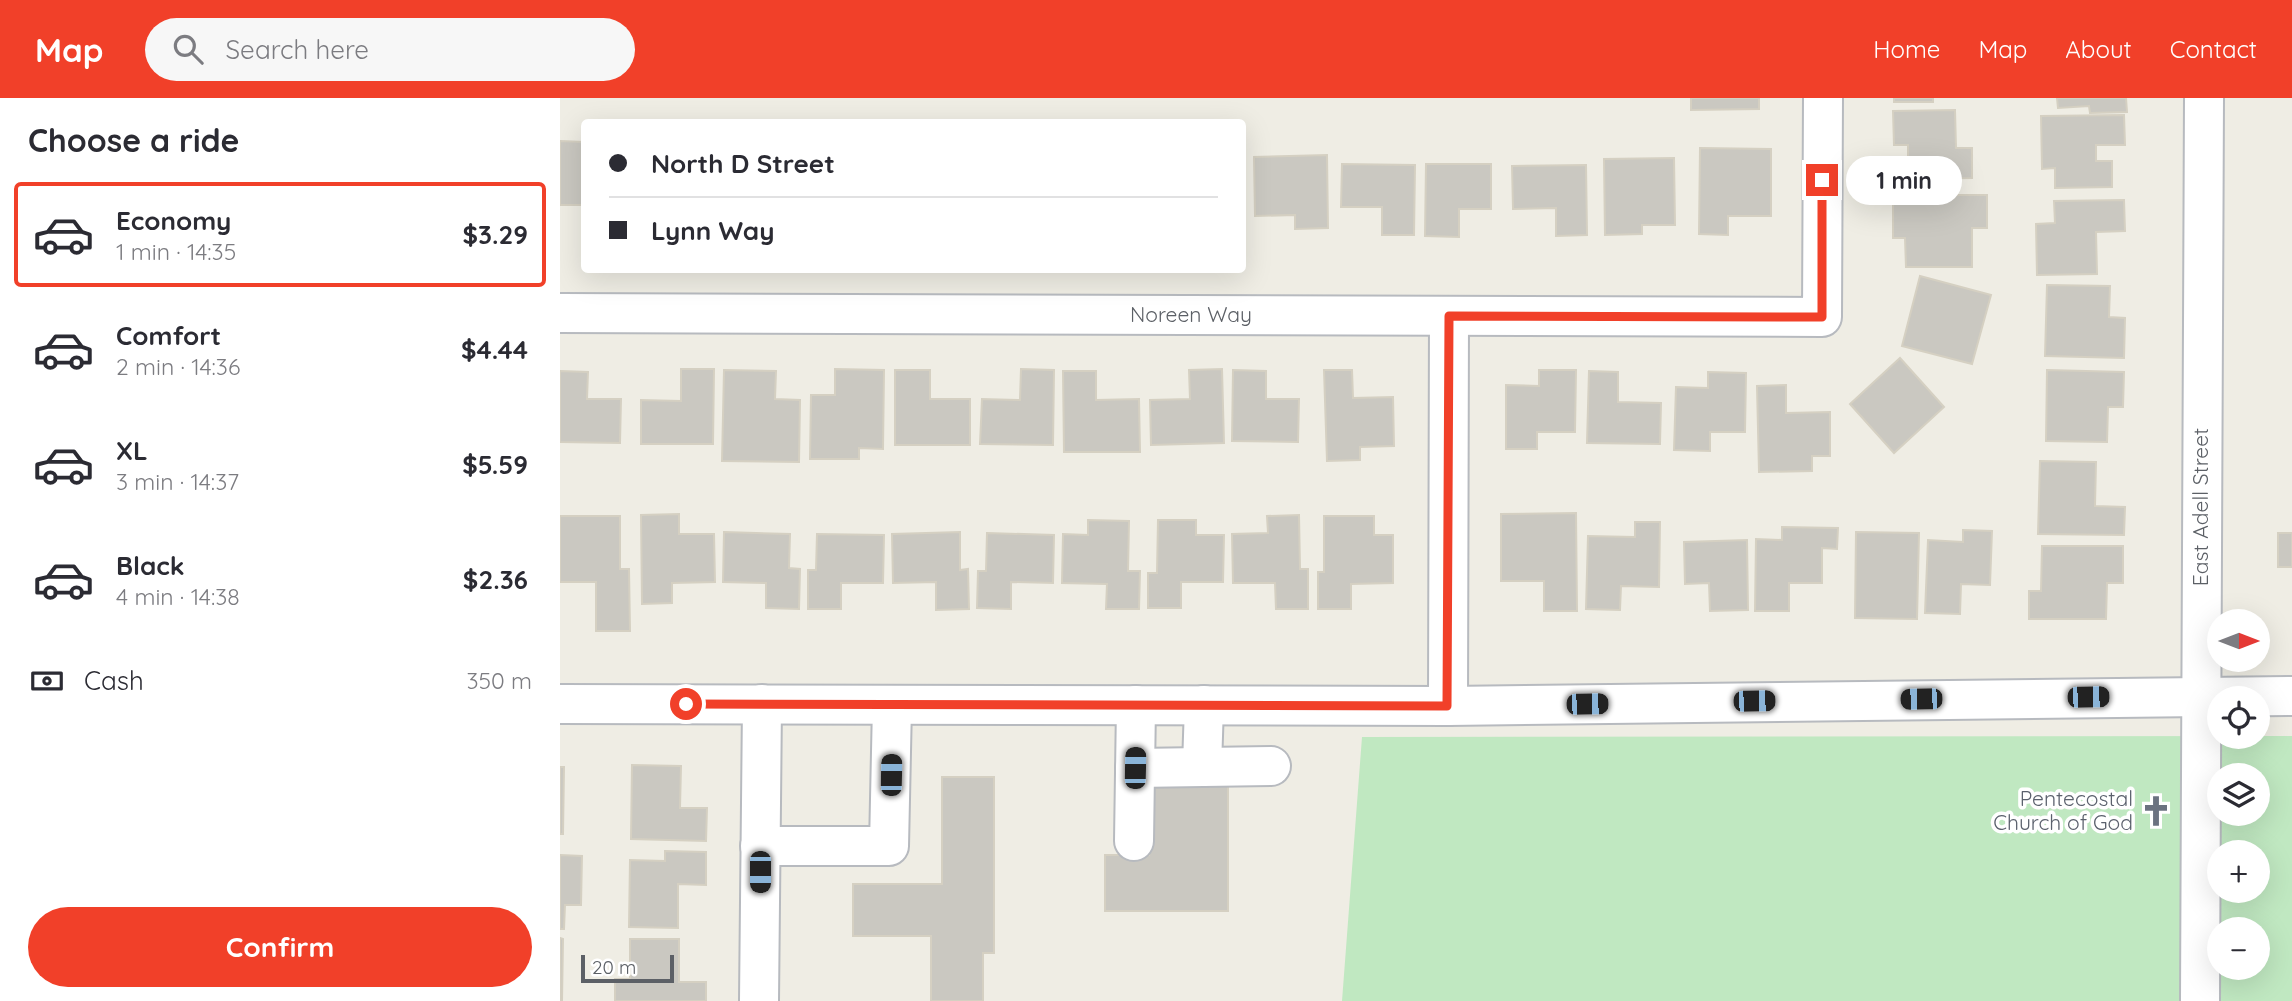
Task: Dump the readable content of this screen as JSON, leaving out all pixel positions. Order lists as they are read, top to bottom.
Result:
{
  "streets": {
    "street": ["Noreen Way", "East Adell Street"]
  },
  "places": {
    "church": ["Pentecostal Church of God"]
  },
  "scale_bar": "20 m",
  "north": "right",
  "page": {
    "header": "Map",
    "search": "Search here",
    "nav": [
      "Home",
      "Map",
      "About",
      "Contact"
    ],
    "heading": "Choose a ride",
    "banner": ["North D Street", "Lynn Way"],
    "bubble": "1 min",
    "list": [
      {
        "name": "Economy",
        "note": "1 min · 14:35",
        "value": "$3.29"
      },
      {
        "name": "Comfort",
        "note": "2 min · 14:36",
        "value": "$4.44"
      },
      {
        "name": "XL",
        "note": "3 min · 14:37",
        "value": "$5.59"
      },
      {
        "name": "Black",
        "note": "4 min · 14:38",
        "value": "$2.36"
      }
    ],
    "map_buttons": ["+", "−"],
    "pay": ["Cash", "350 m"],
    "buttons": "Confirm",
    "scale": "20 m"
  }
}
